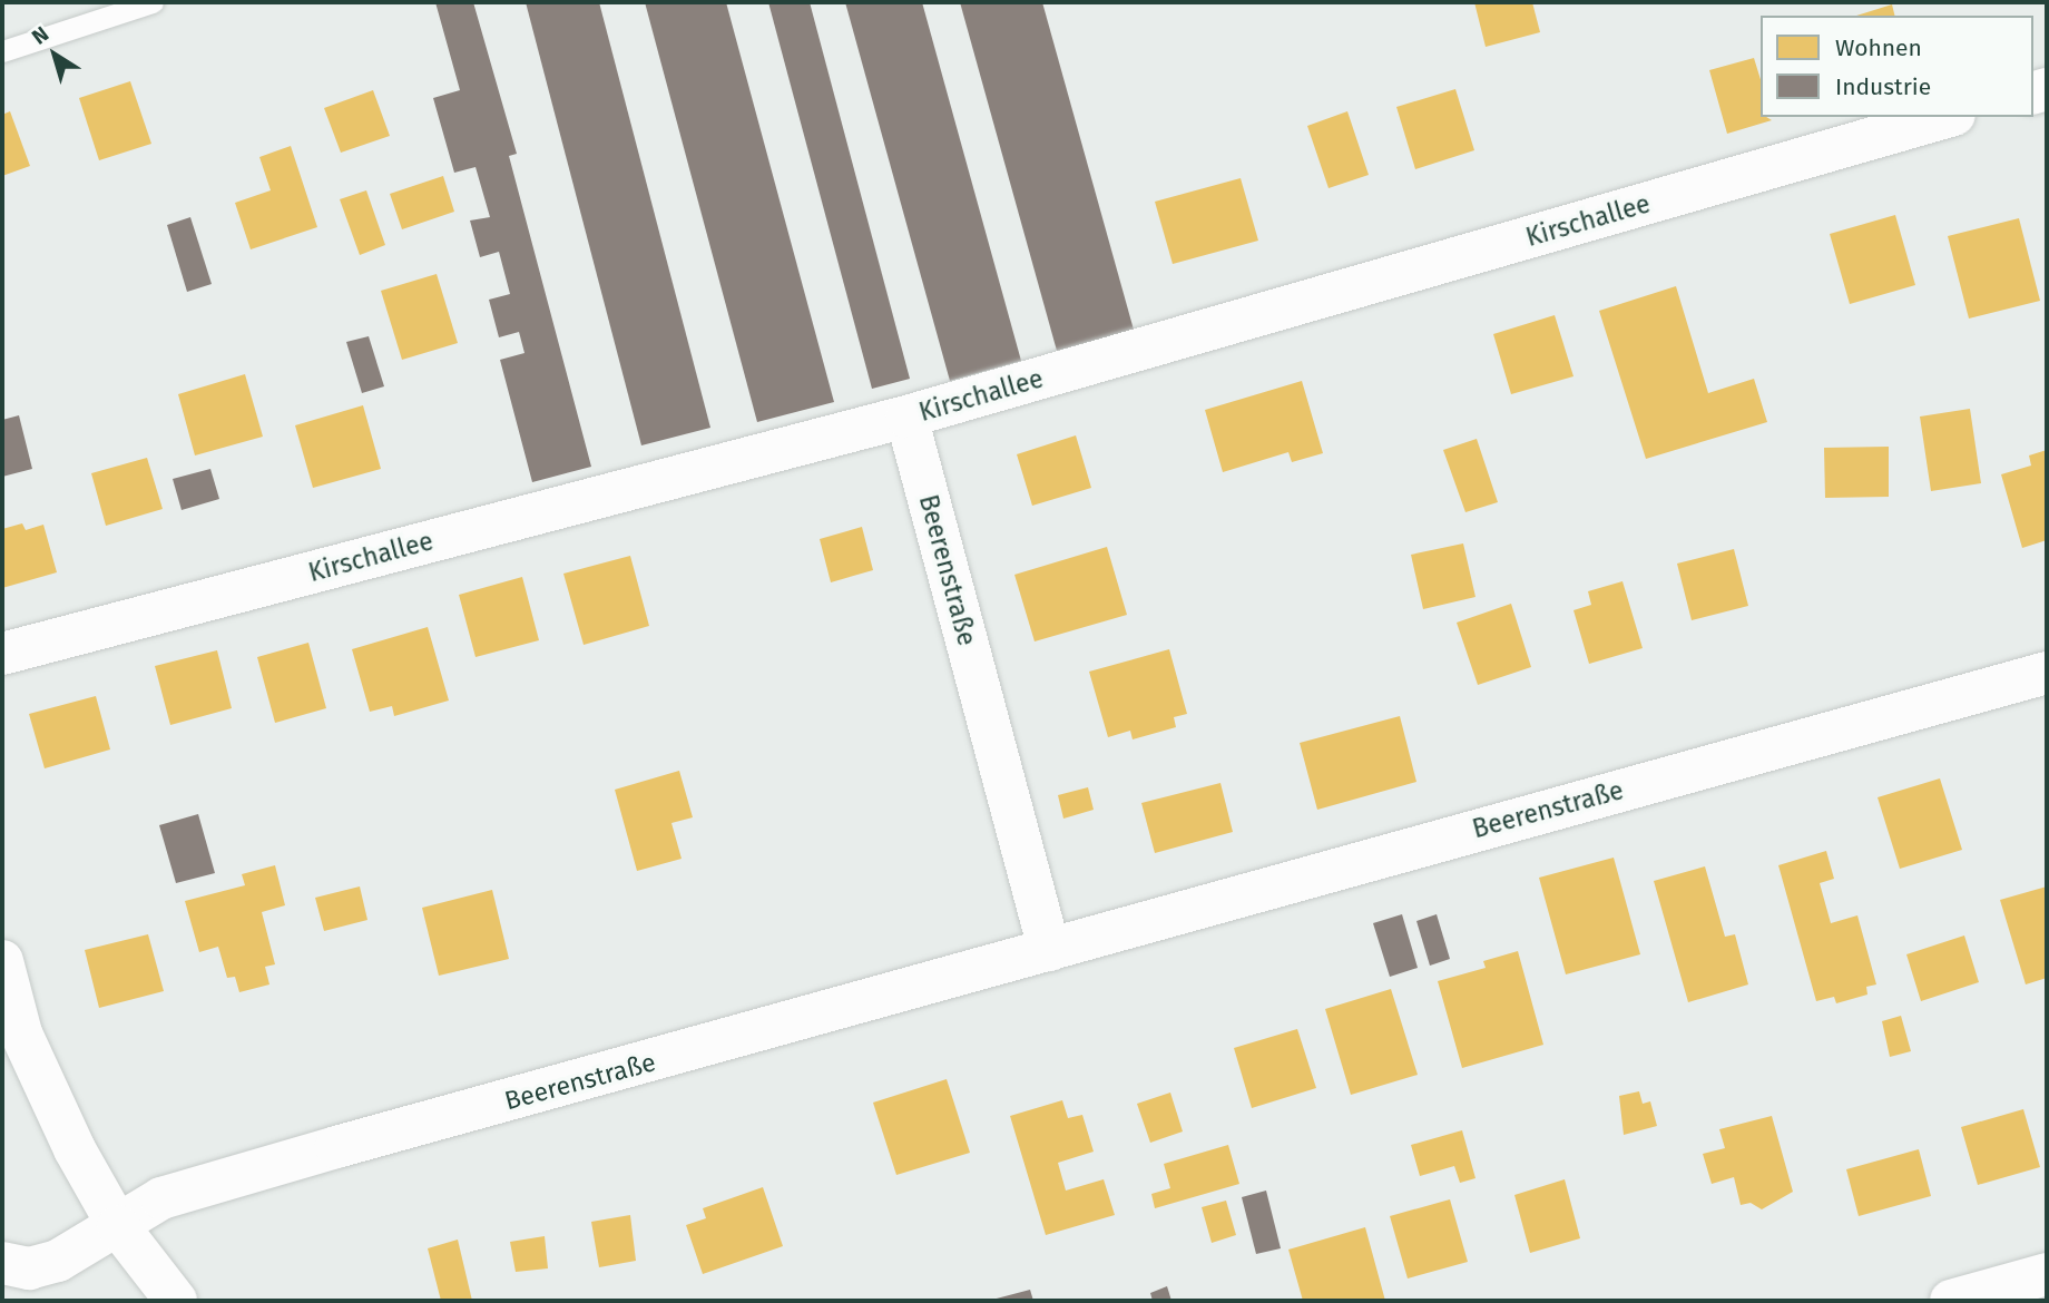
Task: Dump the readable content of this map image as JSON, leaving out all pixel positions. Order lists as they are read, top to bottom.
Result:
{
  "streets": {
    "street": ["Kirschallee", "Beerenstraße"]
  },
  "crossings": [
    ["Kirschallee", "Beerenstraße"]
  ],
  "legend": ["Wohnen", "Industrie"],
  "north": "top left"
}
